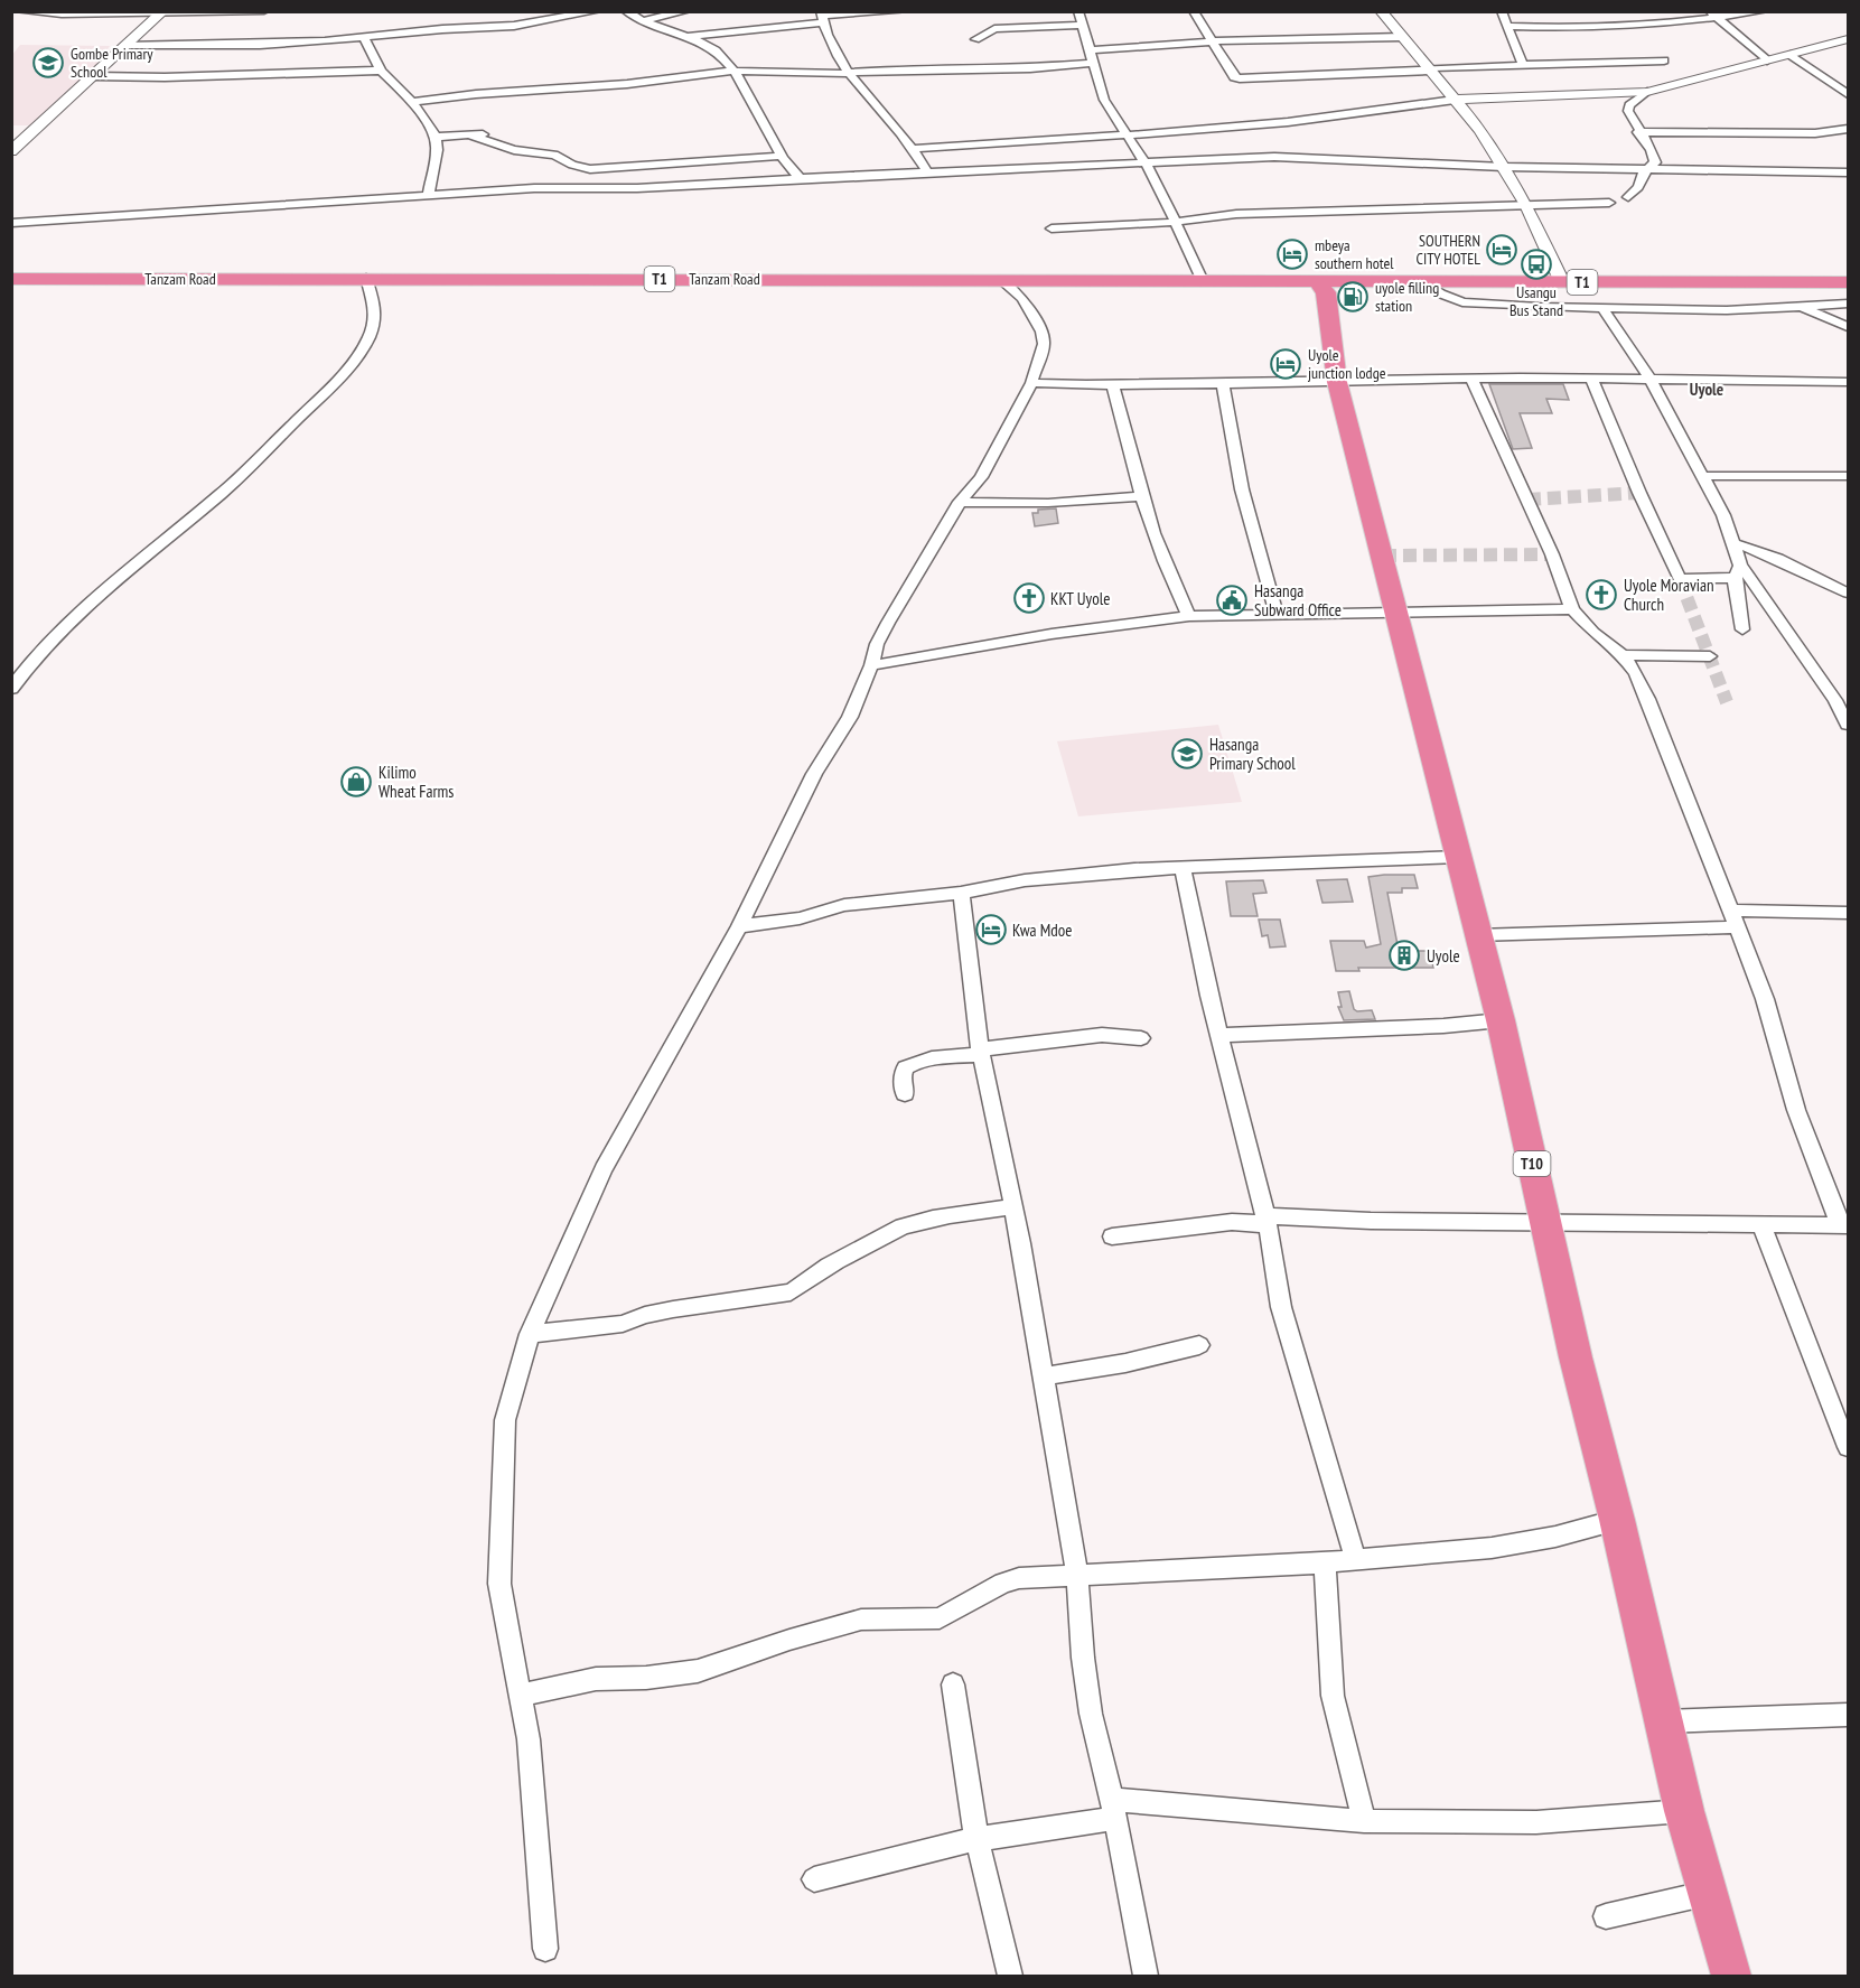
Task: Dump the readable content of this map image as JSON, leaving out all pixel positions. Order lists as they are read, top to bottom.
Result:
{
  "streets": {
    "highway": ["Tanzam Road", "T1", "T10"]
  },
  "crossings": [
    ["Tanzam Road", "T1"],
    ["Tanzam Road", "T10"],
    ["T1", "T10"]
  ],
  "districts": ["Uyole"],
  "places": {
    "school or university": ["Gombe Primary School", "Hasanga Primary School"],
    "hotel": [
      "SOUTHERN CITY HOTEL",
      "mbeya southern hotel",
      "Uyole junction lodge",
      "Kwa Mdoe"
    ],
    "bus stop": ["Usangu Bus Stand"],
    "fuel station": ["uyole filling station"],
    "church": ["Uyole Moravian Church", "KKT Uyole"],
    "public building": ["Hasanga Subward Office"],
    "shop": ["Kilimo Wheat Farms"],
    "building": ["Uyole"]
  }
}
